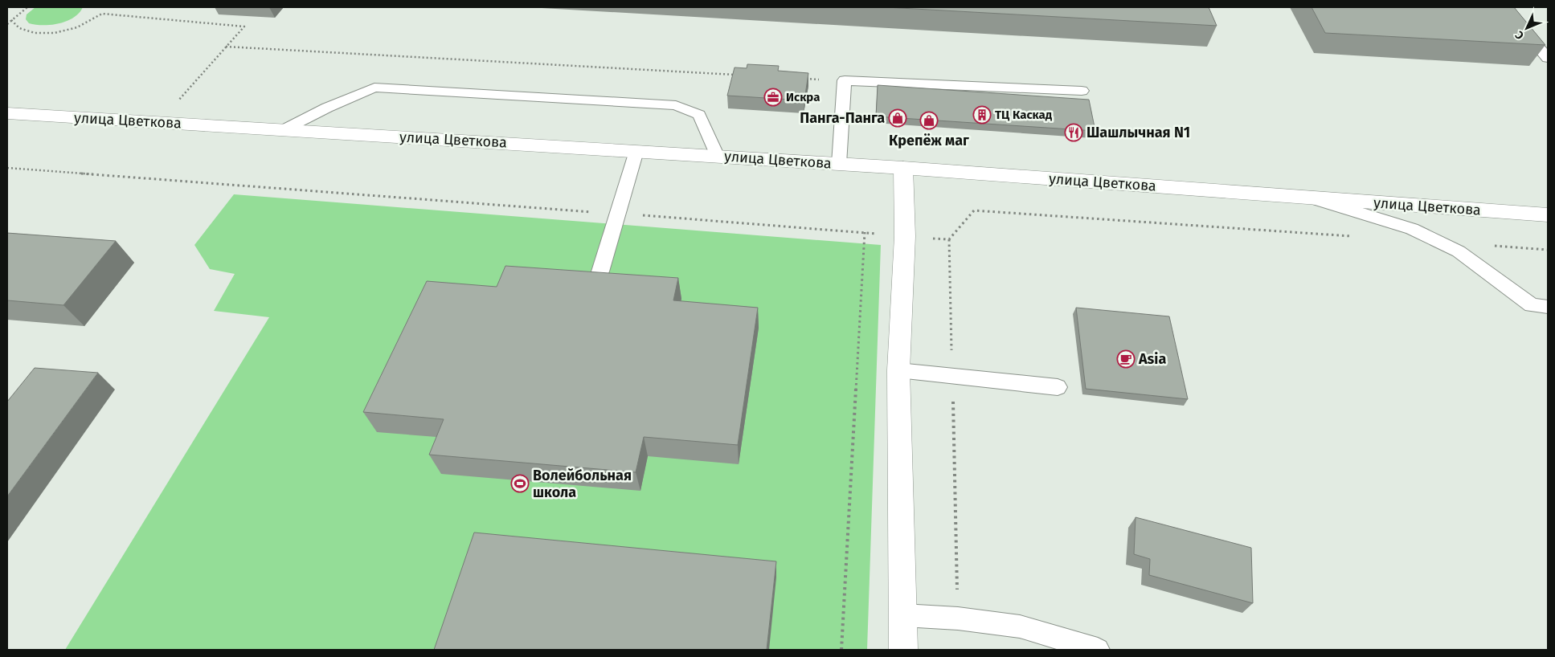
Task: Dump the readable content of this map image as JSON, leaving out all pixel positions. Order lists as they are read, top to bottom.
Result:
{
  "streets": {
    "street": ["улица Цветкова"]
  },
  "places": {
    "office": ["Искра"],
    "building": ["ТЦ Каскад"],
    "shop": ["Панга-Панга", "Крепёж маг"],
    "restaurant": ["Шашлычная N1"],
    "cafe": ["Asia"],
    "sports": ["Волейбольная школа"]
  },
  "north": "bottom left"
}
